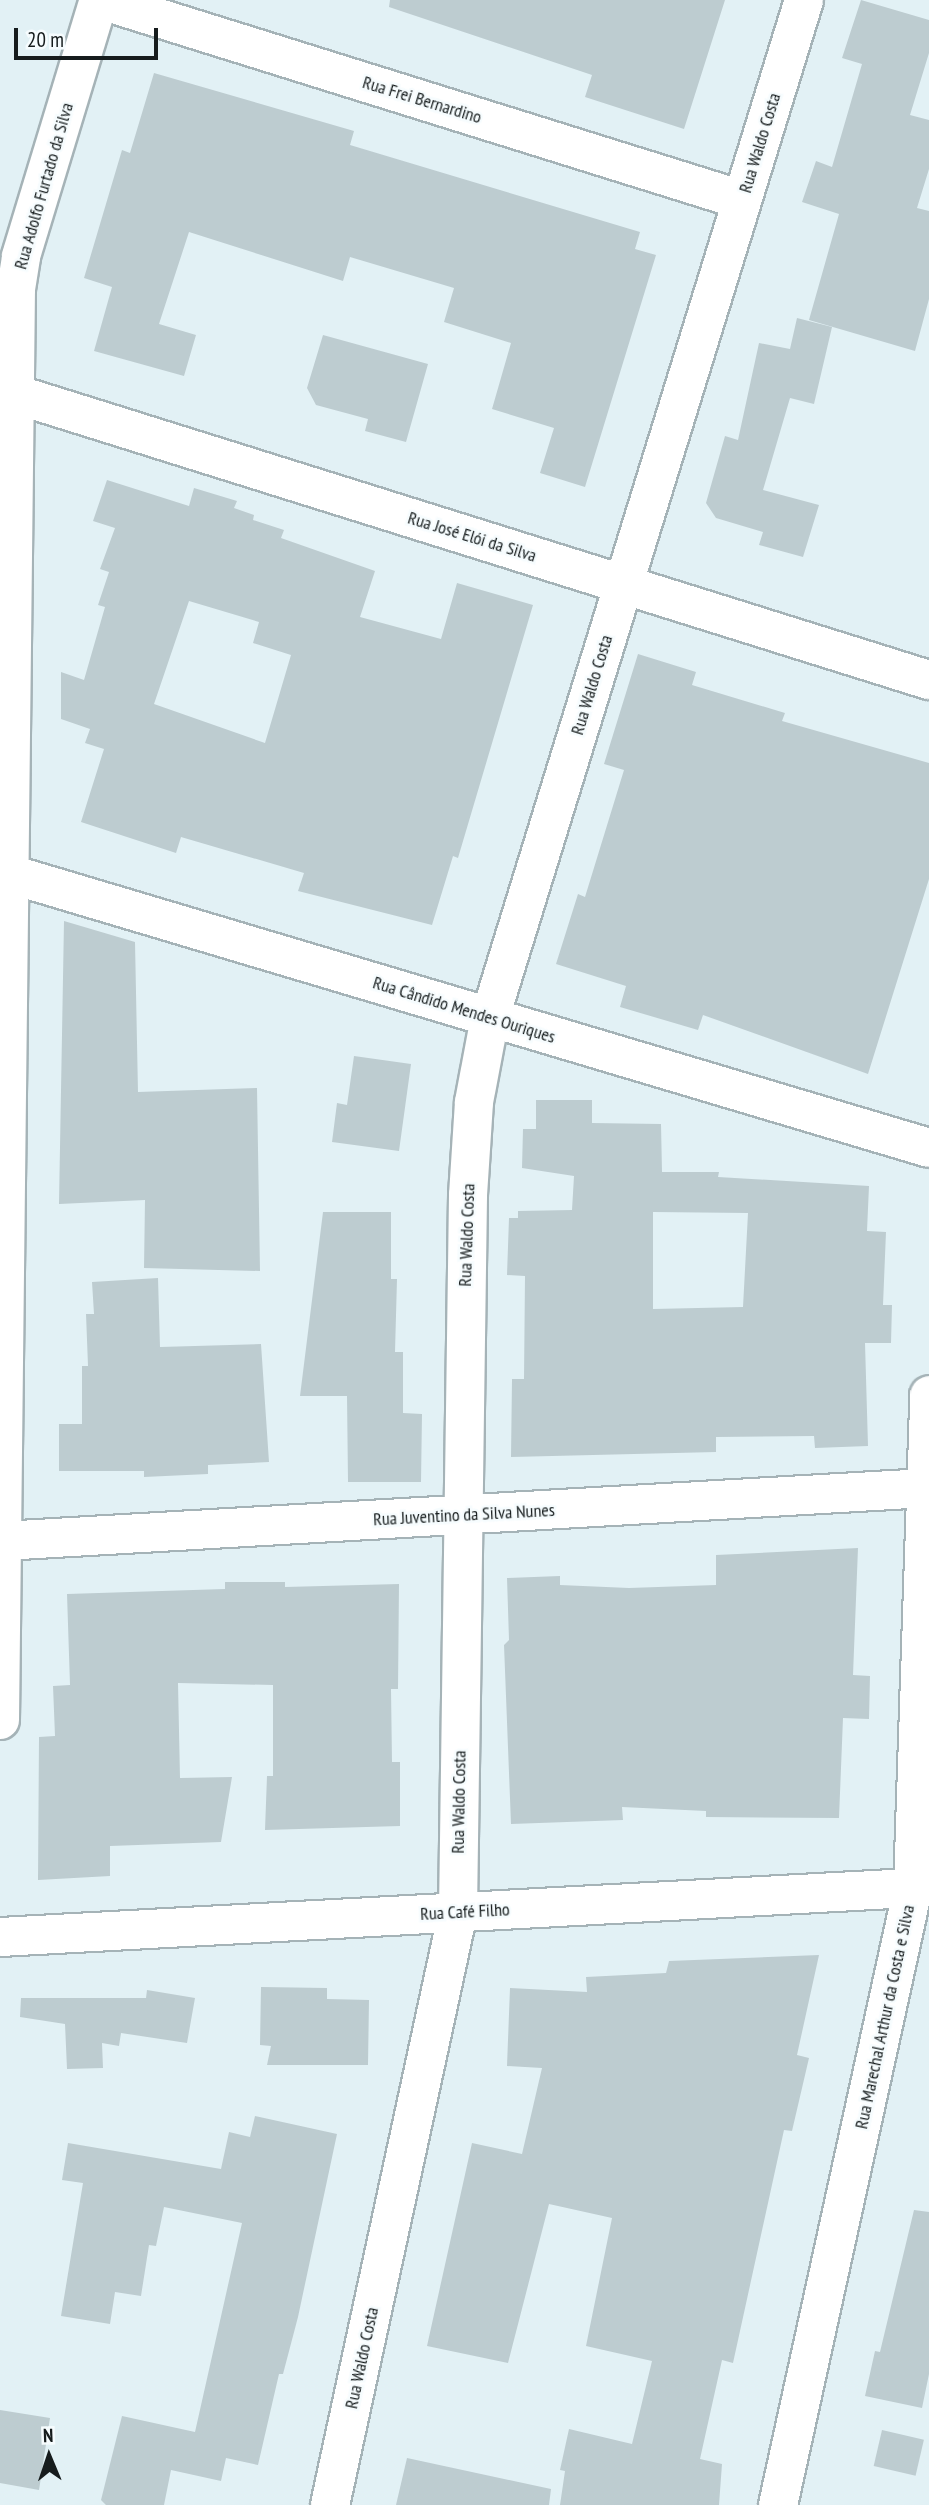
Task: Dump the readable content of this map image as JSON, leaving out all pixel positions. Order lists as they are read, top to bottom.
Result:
{
  "streets": {
    "street": [
      "Rua Frei Bernardino",
      "Rua Waldo Costa",
      "Rua Adolfo Furtado da Silva",
      "Rua José Elói da Silva",
      "Rua Cândido Mendes Ouriques",
      "Rua Juventino da Silva Nunes",
      "Rua Café Filho",
      "Rua Marechal Arthur da Costa e Silva"
    ]
  },
  "crossings": [
    ["Rua Frei Bernardino", "Rua Waldo Costa"],
    ["Rua Frei Bernardino", "Rua Adolfo Furtado da Silva"],
    ["Rua Waldo Costa", "Rua José Elói da Silva"],
    ["Rua Waldo Costa", "Rua Cândido Mendes Ouriques"],
    ["Rua Waldo Costa", "Rua Juventino da Silva Nunes"],
    ["Rua Waldo Costa", "Rua Café Filho"],
    ["Rua Adolfo Furtado da Silva", "Rua José Elói da Silva"],
    ["Rua Adolfo Furtado da Silva", "Rua Cândido Mendes Ouriques"],
    ["Rua Adolfo Furtado da Silva", "Rua Juventino da Silva Nunes"],
    ["Rua Juventino da Silva Nunes", "Rua Marechal Arthur da Costa e Silva"],
    ["Rua Café Filho", "Rua Marechal Arthur da Costa e Silva"]
  ],
  "scale_bar": "20 m",
  "north": "top"
}
